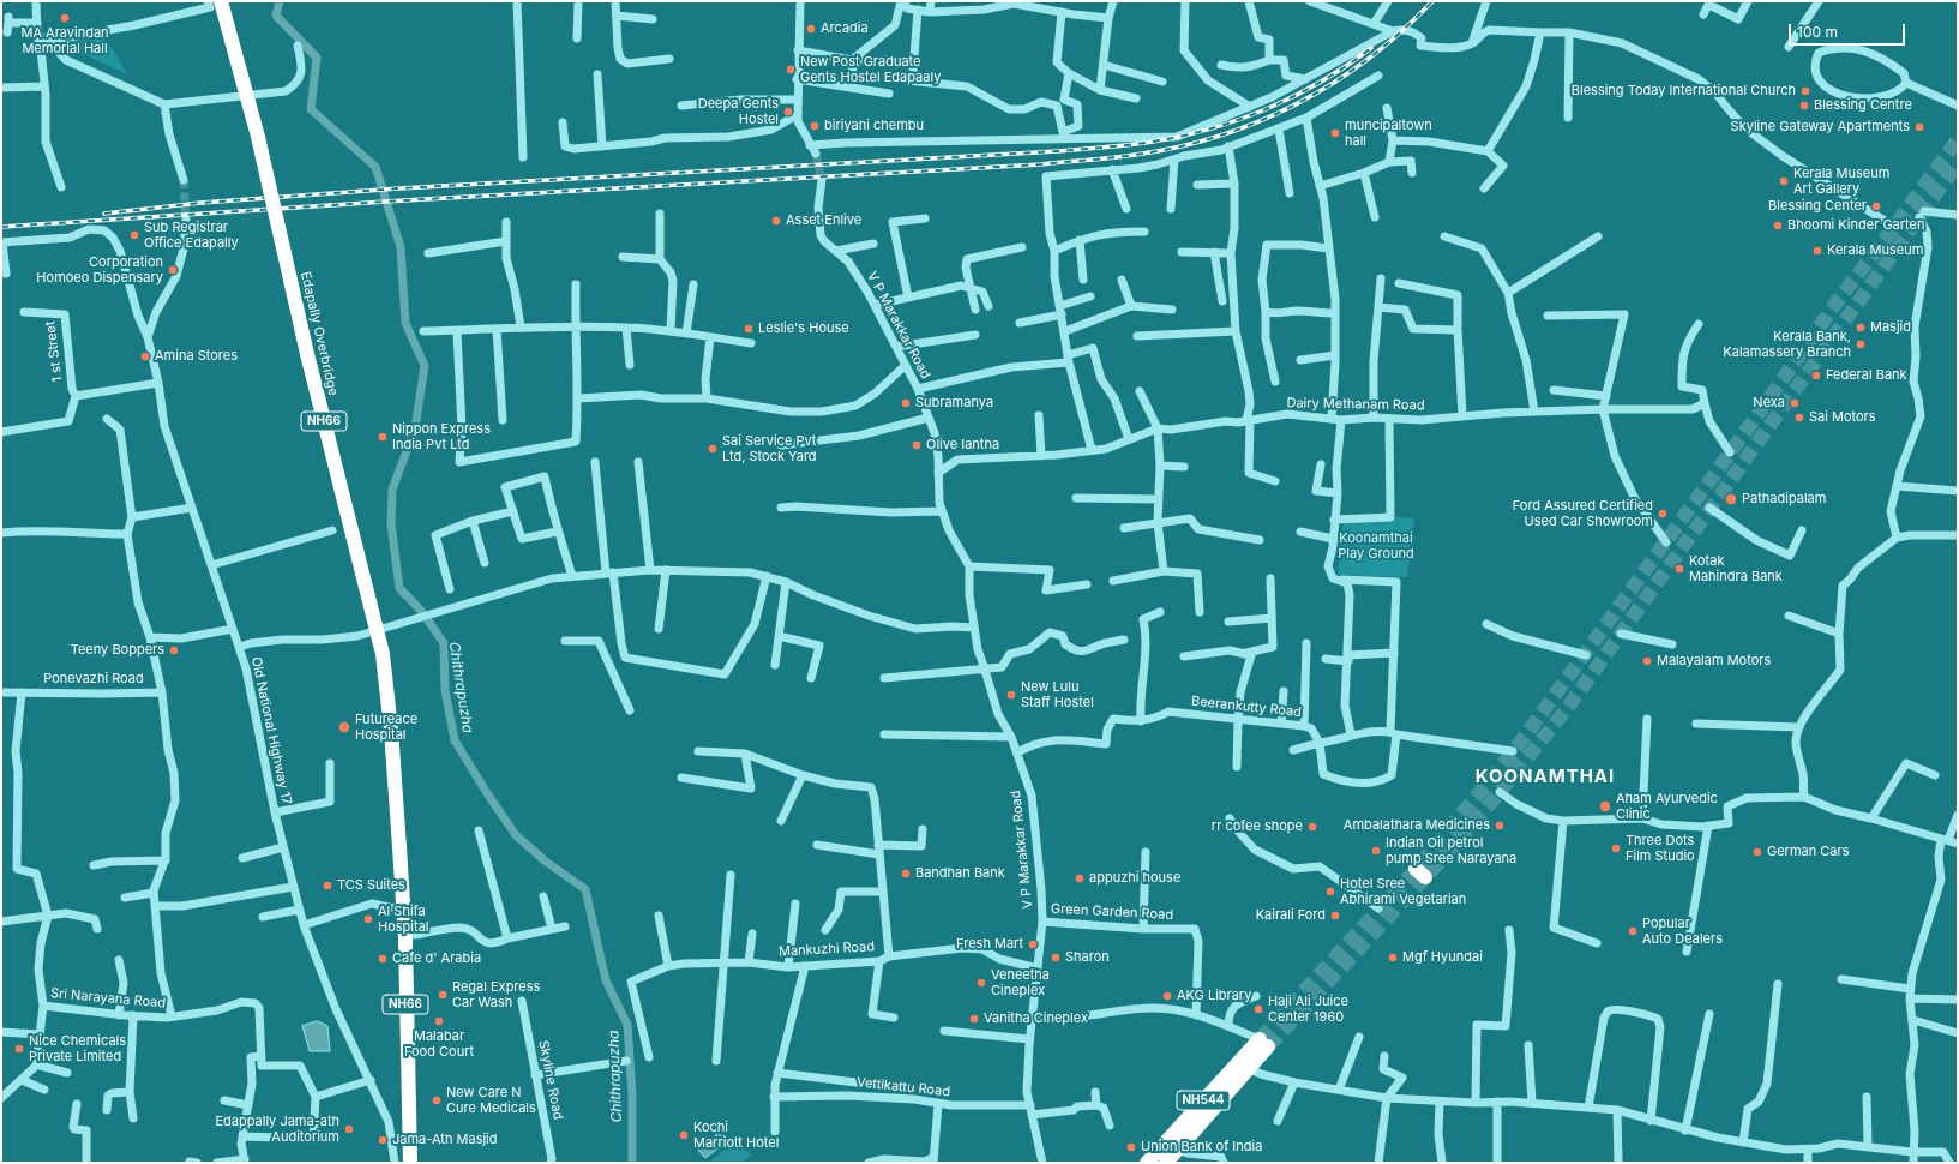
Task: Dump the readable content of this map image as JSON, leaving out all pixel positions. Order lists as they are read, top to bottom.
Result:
{
  "streets": {
    "highway": ["Edapally Overbridge", "NH66", "NH544"],
    "street": [
      "V P Marakkar Road",
      "1 st Street",
      "Dairy Methanam Road",
      "Ponevazhi Road",
      "Beerankutty Road",
      "Old National Highway 17",
      "Green Garden Road",
      "Mankuzhi Road",
      "Sri Narayana Road",
      "Skyline Road",
      "Vettikattu Road"
    ]
  },
  "crossings": [
    ["V P Marakkar Road", "Dairy Methanam Road"],
    ["V P Marakkar Road", "Beerankutty Road"],
    ["V P Marakkar Road", "Green Garden Road"],
    ["V P Marakkar Road", "Mankuzhi Road"],
    ["V P Marakkar Road", "Vettikattu Road"]
  ],
  "districts": ["KOONAMTHAI"],
  "water": ["Chithrapuzha"],
  "parks": ["Koonamthai Play Ground"],
  "places": [
    "MA Aravindan Memorial Hall",
    "Arcadia",
    "New Post Graduate Gents Hostel Edapaaly",
    "Blessing Today International Church",
    "Blessing Centre",
    "Deepa Gents Hostel",
    "biriyani chembu",
    "Skyline Gateway Apartments",
    "muncipaltown hall",
    "Kerala Museum Art Gallery",
    "Blessing Center",
    "Asset Enlive",
    "Bhoomi Kinder Garten",
    "Sub Registrar Office Edapally",
    "Kerala Museum",
    "Corporation Homoeo Dispensary",
    "Masjid",
    "Leslie's House",
    "Kerala Bank, Kalamassery Branch",
    "Amina Stores",
    "Federal Bank",
    "Subramanya",
    "Nexa",
    "Sai Motors",
    "Nippon Express India Pvt Ltd",
    "Olive Iantha",
    "Sai Service Pvt Ltd, Stock Yard",
    "Pathadipalam",
    "Ford Assured Certified Used Car Showroom",
    "Kotak Mahindra Bank",
    "Teeny Boppers",
    "Malayalam Motors",
    "New Lulu Staff Hostel",
    "Futureace Hospital",
    "Aham Ayurvedic Clinic",
    "Ambalathara Medicines",
    "rr cofee shope",
    "Three Dots Film Studio",
    "Indian Oil petrol pump Sree Narayana",
    "German Cars",
    "Bandhan Bank",
    "appuzhi house",
    "TCS Suites",
    "Hotel Sree Abhirami Vegetarian",
    "Kairali Ford",
    "Al Shifa Hospital",
    "Popular Auto Dealers",
    "Fresh Mart",
    "Sharon",
    "Mgf Hyundai",
    "Cafe d' Arabia",
    "Veneetha Cineplex",
    "Regal Express Car Wash",
    "AKG Library",
    "Haji Ali Juice Center 1960",
    "Vanitha Cineplex",
    "Malabar Food Court",
    "Nice Chemicals Private Limited",
    "New Care N Cure Medicals",
    "Edappally Jama-ath Auditorium",
    "Kochi Marriott Hotel",
    "Jama-Ath Masjid",
    "Union Bank of India"
  ],
  "scale_bar": "100 m"
}
